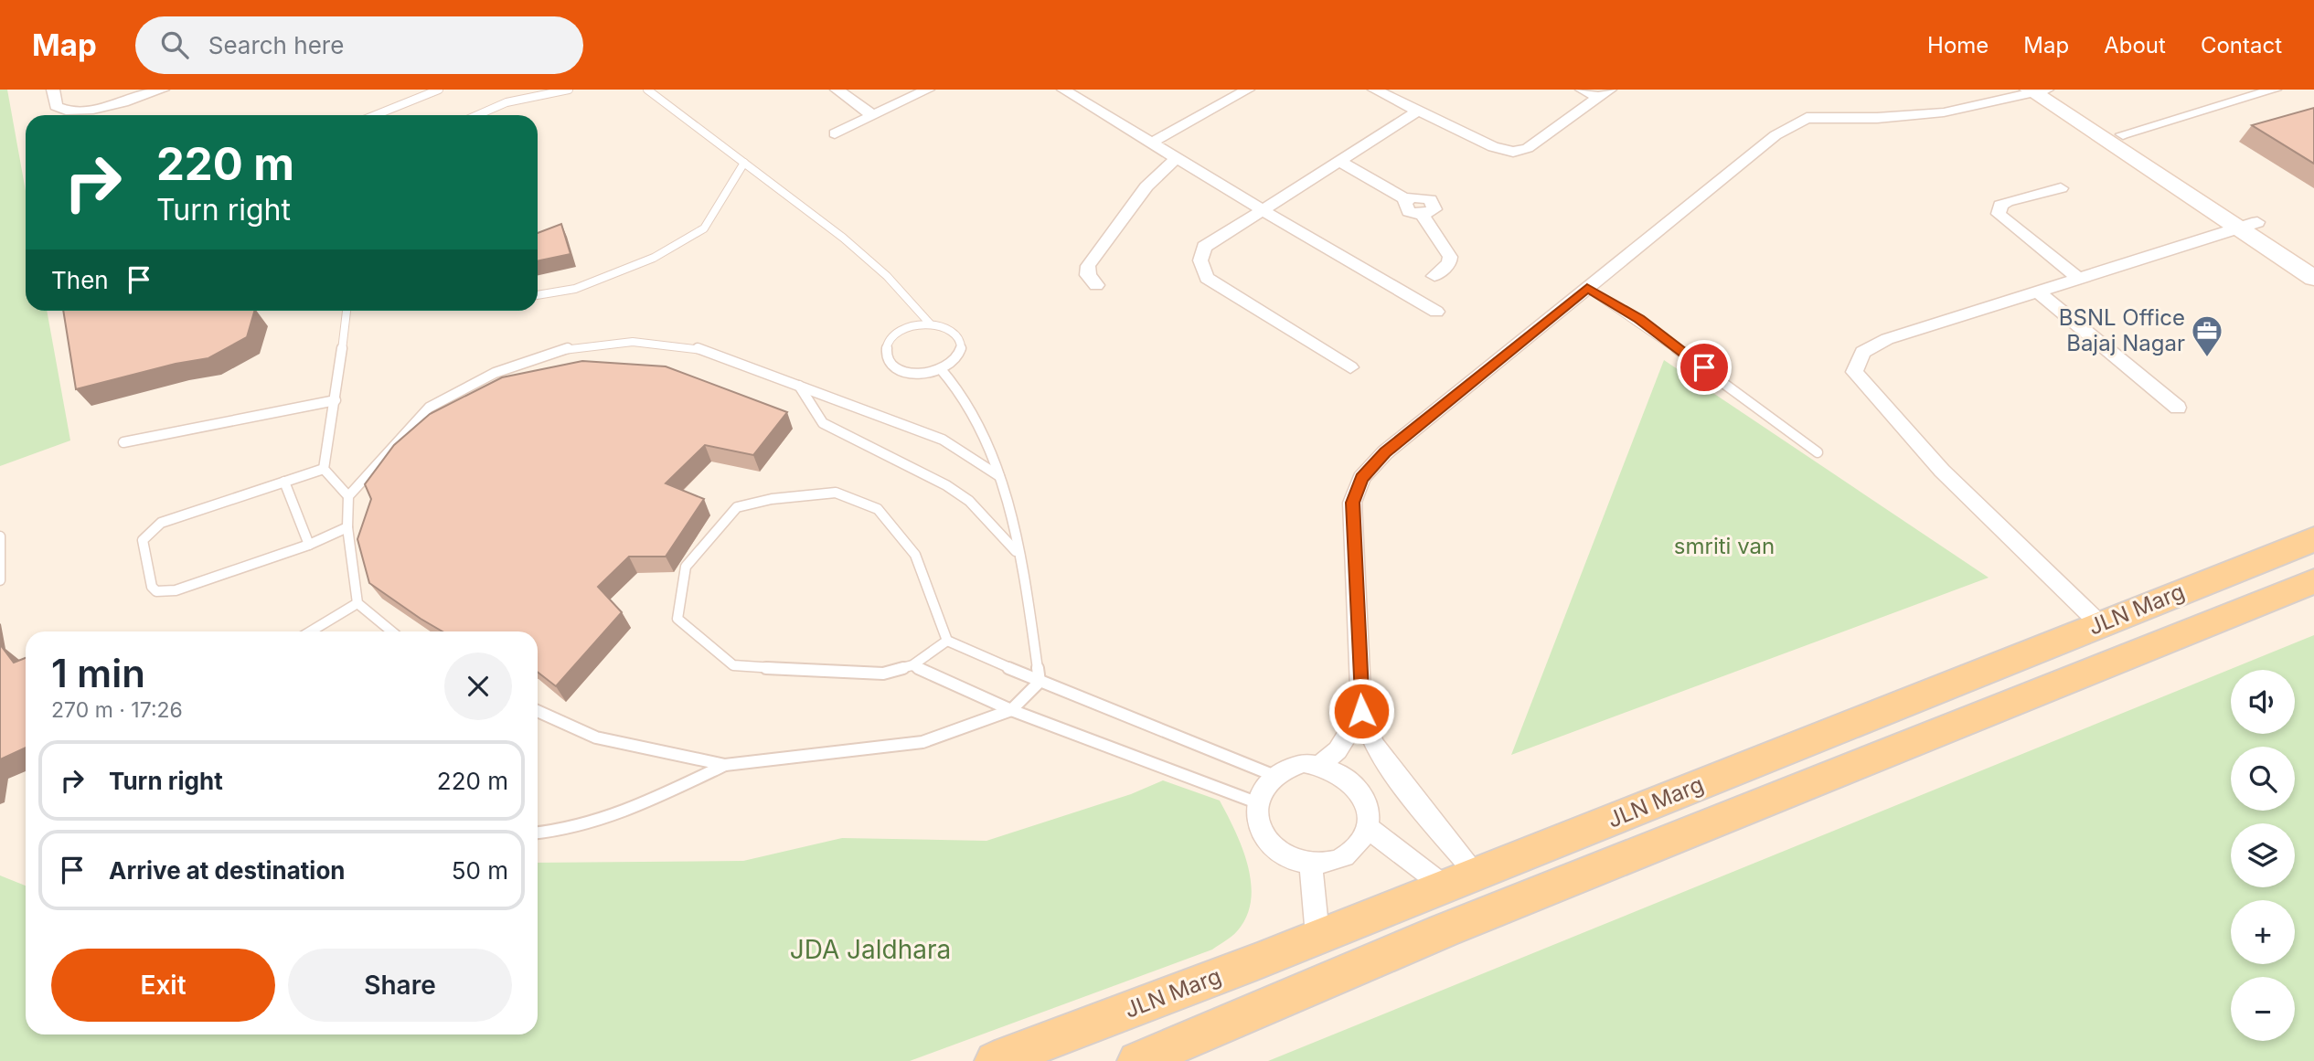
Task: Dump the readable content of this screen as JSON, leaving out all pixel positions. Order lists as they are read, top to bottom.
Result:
{
  "streets": {
    "main road": ["JLN Marg"]
  },
  "parks": ["smriti van", "JDA Jaldhara"],
  "places": {
    "office": ["BSNL Office Bajaj Nagar"]
  },
  "page": {
    "header": "Map",
    "search": "Search here",
    "nav": [
      "Home",
      "Map",
      "About",
      "Contact"
    ],
    "turn": ["220 m", "Turn right"],
    "then": "Then",
    "heading": ["1 min", "270 m · 17:26"],
    "map_buttons": ["+", "−"],
    "list": [
      {
        "name": "Turn right",
        "value": "220 m"
      },
      {
        "name": "Arrive at destination",
        "value": "50 m"
      }
    ],
    "buttons": ["Exit", "Share"]
  }
}
